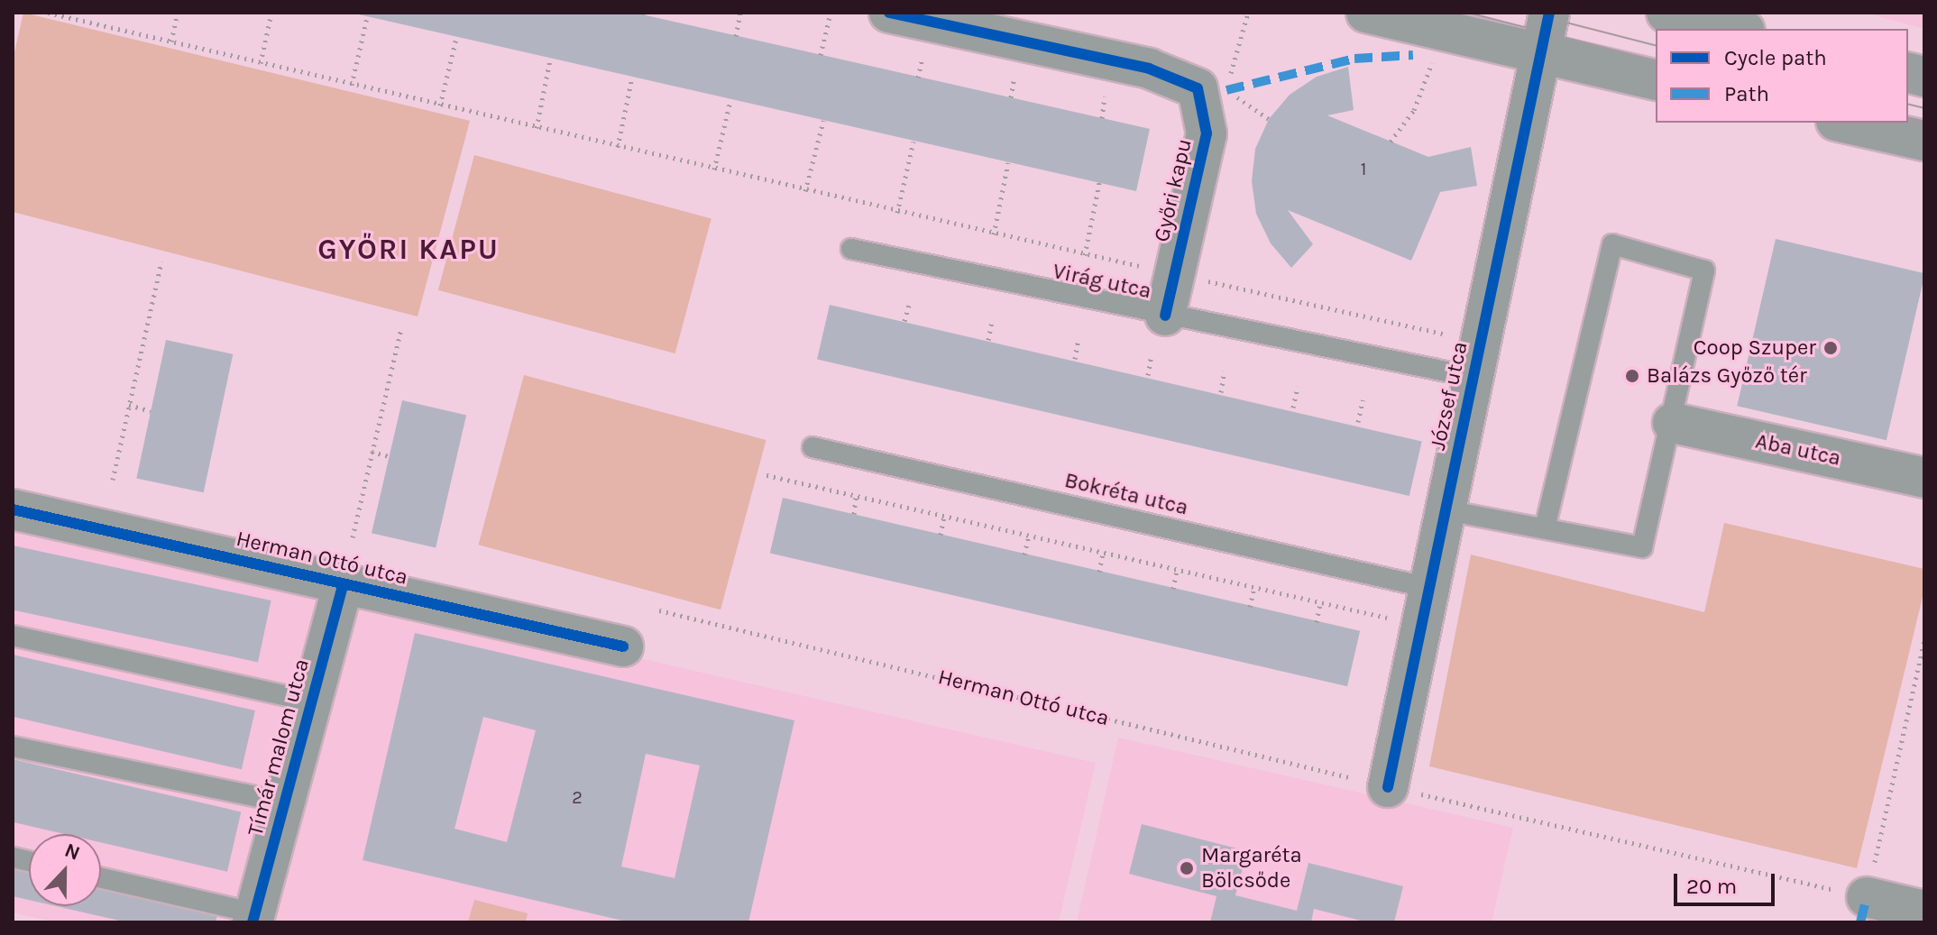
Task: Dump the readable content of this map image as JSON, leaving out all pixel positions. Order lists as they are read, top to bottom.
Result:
{
  "streets": {
    "street": [
      "Győri kapu",
      "József utca",
      "Aba utca",
      "Herman Ottó utca",
      "Tímár malom utca"
    ],
    "lane": ["Virág utca", "Bokréta utca"]
  },
  "crossings": [
    ["Győri kapu", "Virág utca"],
    ["Virág utca", "József utca"],
    ["József utca", "Bokréta utca"],
    ["József utca", "Herman Ottó utca"],
    ["Herman Ottó utca", "Tímár malom utca"]
  ],
  "districts": ["GYŐRI KAPU"],
  "places": ["Coop Szuper", "Balázs Győző tér", "Margaréta Bölcsőde"],
  "house_numbers": ["1", "2"],
  "legend": ["Cycle path", "Path"],
  "scale_bar": "20 m",
  "north": "top"
}
